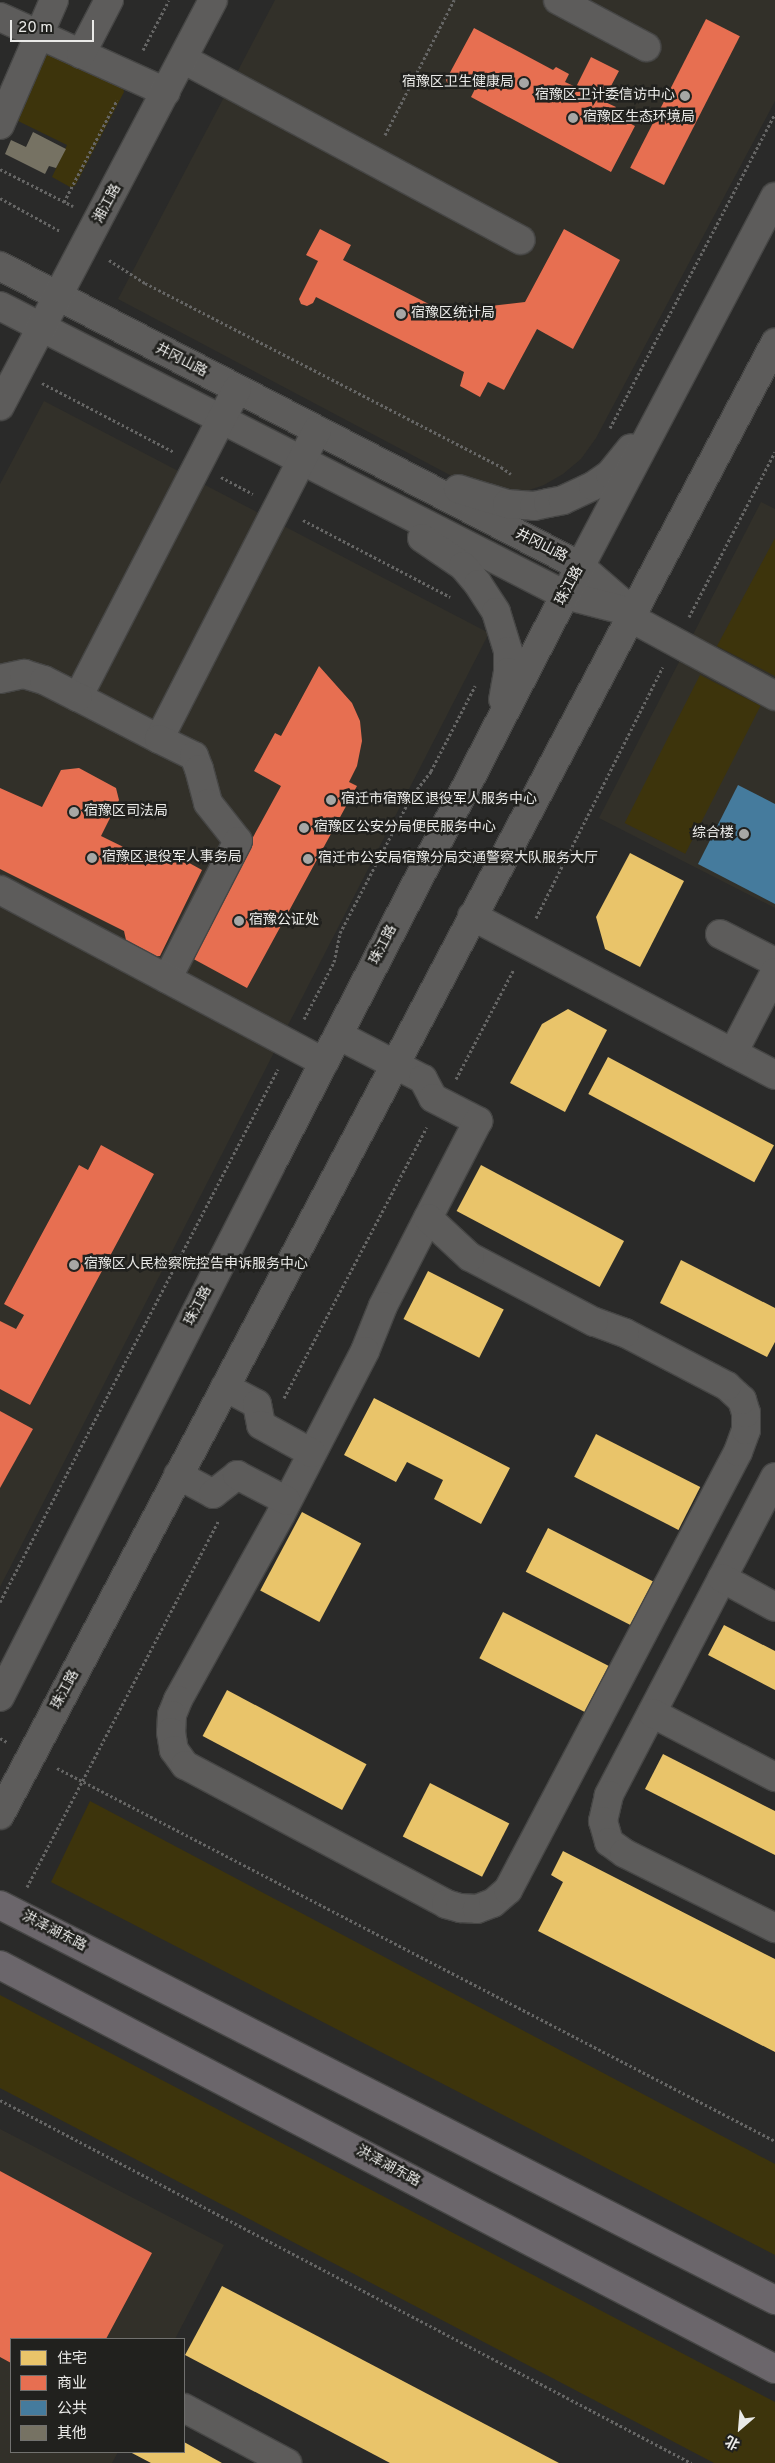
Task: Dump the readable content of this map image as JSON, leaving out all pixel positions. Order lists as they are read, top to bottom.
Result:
{
  "streets": {
    "main road": ["洪泽湖东路"],
    "street": ["湘江路", "井冈山路", "珠江路"]
  },
  "crossings": [
    ["湘江路", "井冈山路"],
    ["井冈山路", "珠江路"]
  ],
  "places": [
    "宿豫区卫生健康局",
    "宿豫区卫计委信访中心",
    "宿豫区生态环境局",
    "宿豫区统计局",
    "宿迁市宿豫区退役军人服务中心",
    "宿豫区司法局",
    "宿豫区公安分局便民服务中心",
    "综合楼",
    "宿豫区退役军人事务局",
    "宿迁市公安局宿豫分局交通警察大队服务大厅",
    "宿豫公证处",
    "宿豫区人民检察院控告申诉服务中心"
  ],
  "legend": [
    "住宅",
    "商业",
    "公共",
    "其他"
  ],
  "scale_bar": "20 m",
  "north": "bottom left"
}
